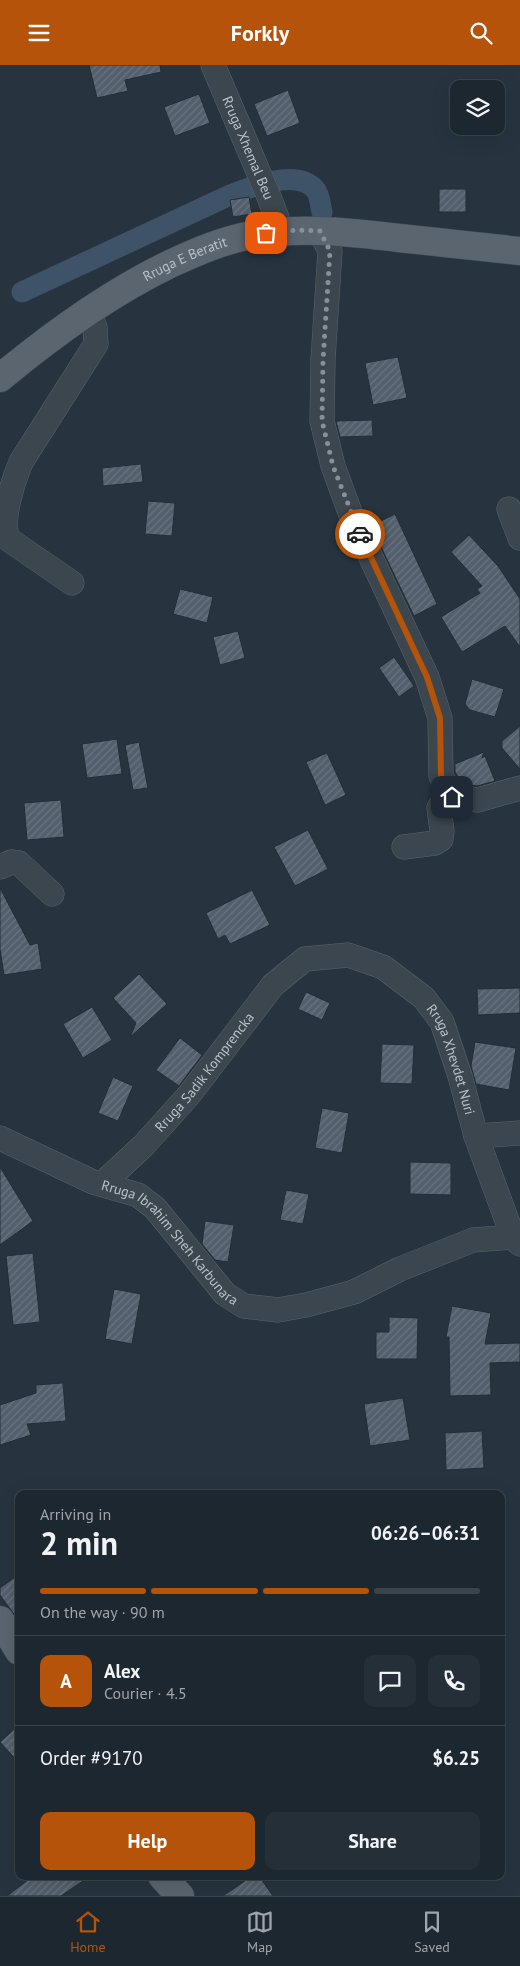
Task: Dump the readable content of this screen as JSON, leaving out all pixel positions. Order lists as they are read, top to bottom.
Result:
{
  "streets": {
    "main road": ["Rruga E Beratit"],
    "street": [
      "Rruga Xhemal Beu",
      "Rruga Xhevdet Nuri",
      "Rruga Sadik Komprencka",
      "Rruga Ibrahim Sheh Karbunara"
    ]
  },
  "crossings": [
    ["Rruga Xhemal Beu", "Rruga E Beratit"],
    ["Rruga Xhevdet Nuri", "Rruga Sadik Komprencka"],
    ["Rruga Xhevdet Nuri", "Rruga Ibrahim Sheh Karbunara"],
    ["Rruga Sadik Komprencka", "Rruga Ibrahim Sheh Karbunara"]
  ],
  "page": {
    "header": "Forkly",
    "heading": ["2 min", "Arriving in", "06:26–06:31"],
    "panel": [
      "Alex",
      "Courier · 4.5",
      "Order #9170",
      "$6.25"
    ],
    "bar": "On the way · 90 m",
    "round": "A",
    "buttons": ["Help", "Share"],
    "tabs": ["Home", "Map", "Saved"]
  }
}
